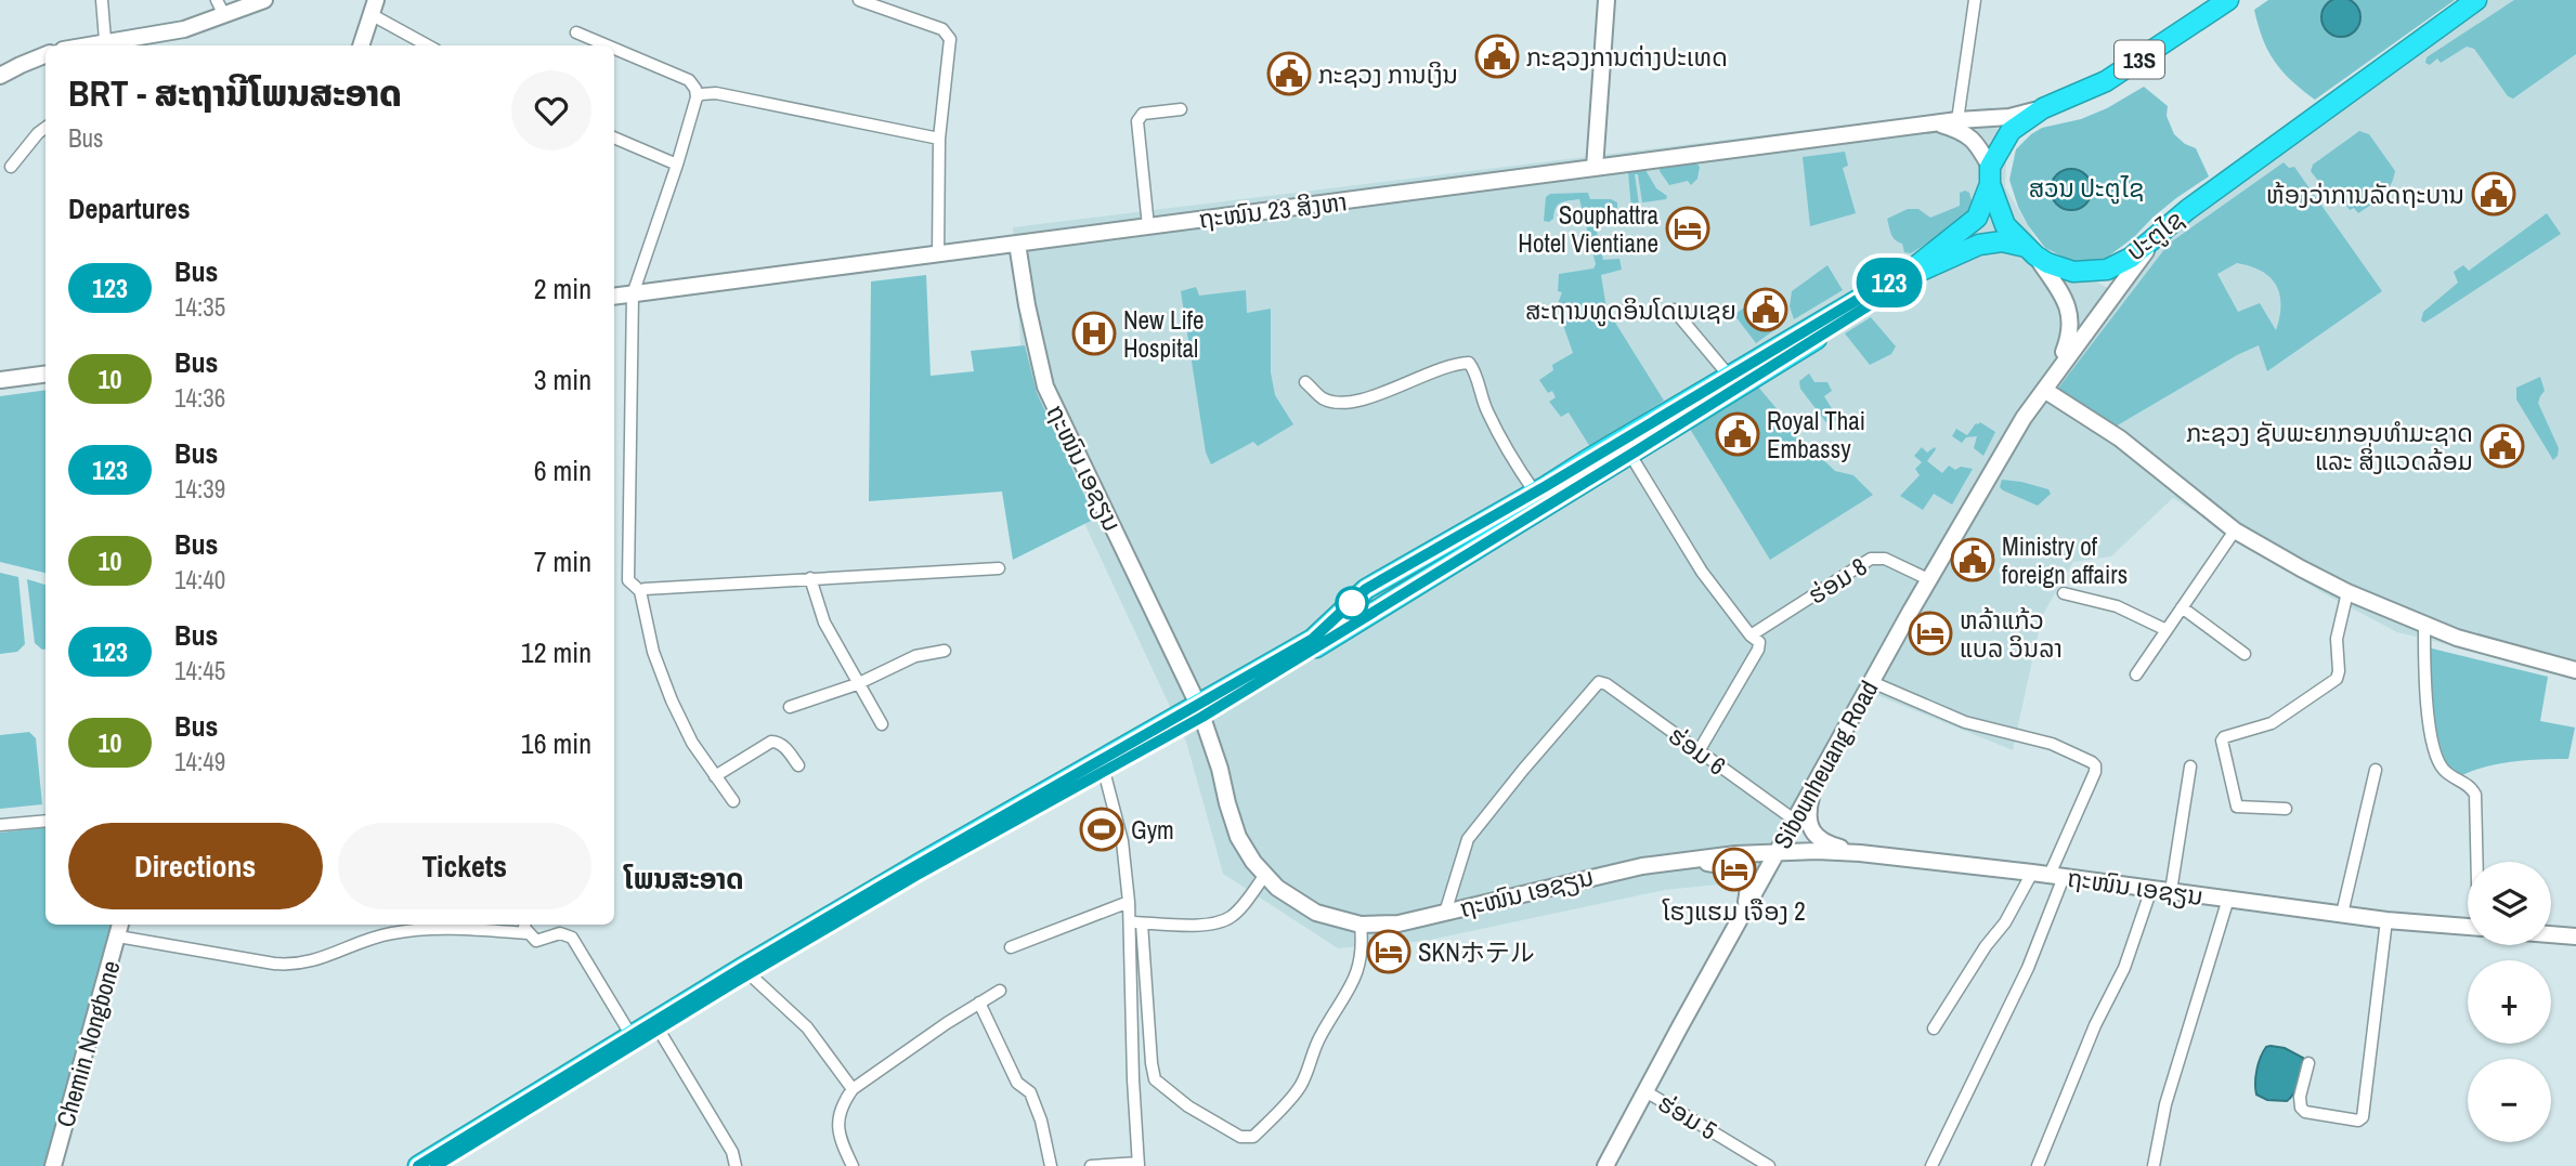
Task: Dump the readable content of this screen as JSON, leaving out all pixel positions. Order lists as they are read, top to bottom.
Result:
{
  "streets": {
    "highway": ["13S", "ປະຕູໄຊ"],
    "main road": [
      "ຖະໜົນ 23 ສິງຫາ",
      "ຖະໜົນ ເອຊຽນ",
      "Sibounheuang Road",
      "Chemin Nongbone"
    ],
    "street": ["ຮ່ອມ 8", "ຮ່ອມ 6", "ຮ່ອມ 5"]
  },
  "crossings": [
    ["13S", "ຖະໜົນ 23 ສິງຫາ"],
    ["13S", "ປະຕູໄຊ"],
    ["13S", "ຖະໜົນ ເອຊຽນ"],
    ["13S", "Sibounheuang Road"],
    ["ຖະໜົນ 23 ສິງຫາ", "ຖະໜົນ ເອຊຽນ"],
    ["ປະຕູໄຊ", "Sibounheuang Road"],
    ["ຖະໜົນ ເອຊຽນ", "ຮ່ອມ 6"],
    ["ຖະໜົນ ເອຊຽນ", "Sibounheuang Road"],
    ["ຮ່ອມ 8", "Sibounheuang Road"],
    ["ຮ່ອມ 6", "Sibounheuang Road"],
    ["Sibounheuang Road", "ຮ່ອມ 5"]
  ],
  "districts": ["ໂພນສະອາດ"],
  "parks": ["ສວນ ປະຕູໄຊ"],
  "places": {
    "public building": [
      "ກະຊວງການຕ່າງປະເທດ",
      "ກະຊວງ ການເງິນ",
      "ຫ້ອງວ່າການລັດຖະບານ",
      "ສະຖານທູດອິນໂດເນເຊຍ",
      "Royal Thai Embassy",
      "ກະຊວງ ຊັບພະຍາກອນທຳມະຊາດ ແລະ ສິ່ງແວດລ້ອມ",
      "Ministry of foreign affairs"
    ],
    "hotel": [
      "Souphattra Hotel Vientiane",
      "ຫລ້າແກ້ວ ແບລ ວິນລາ",
      "ໂຮງແຮມ ເຈືອງ 2",
      "SKNホテル"
    ],
    "hospital": ["New Life Hospital"],
    "sports": ["Gym"]
  },
  "lines": ["bus line 123"],
  "page": {
    "on_map": "123",
    "heading": [
      ["BRT - ສະຖານີໂພນສະອາດ", "Bus"],
      "Departures"
    ],
    "list": [
      {
        "mark": "123",
        "name": "Bus",
        "note": "14:35",
        "value": "2 min"
      },
      {
        "mark": "10",
        "name": "Bus",
        "note": "14:36",
        "value": "3 min"
      },
      {
        "mark": "123",
        "name": "Bus",
        "note": "14:39",
        "value": "6 min"
      },
      {
        "mark": "10",
        "name": "Bus",
        "note": "14:40",
        "value": "7 min"
      },
      {
        "mark": "123",
        "name": "Bus",
        "note": "14:45",
        "value": "12 min"
      },
      {
        "mark": "10",
        "name": "Bus",
        "note": "14:49",
        "value": "16 min"
      }
    ],
    "buttons": ["Directions", "Tickets"],
    "map_buttons": ["+", "−"]
  }
}
